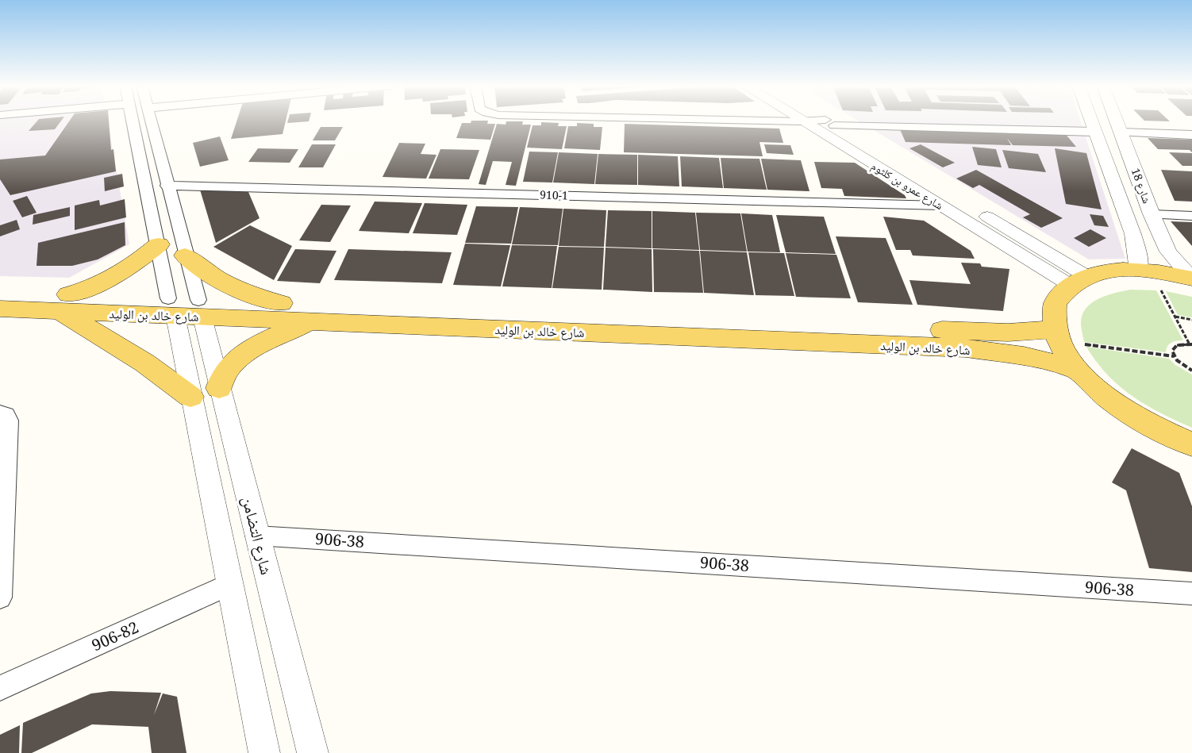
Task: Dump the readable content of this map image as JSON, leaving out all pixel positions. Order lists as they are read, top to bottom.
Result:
{
  "streets": {
    "main road": ["شارع خالد بن الوليد"],
    "street": [
      "شارع عمرو بن كلثوم",
      "شارع 18",
      "910-1",
      "شارع التضامن",
      "906-38",
      "906-82"
    ]
  },
  "crossings": [
    ["شارع عمرو بن كلثوم", "910-1"],
    ["910-1", "شارع التضامن"],
    ["شارع خالد بن الوليد", "شارع التضامن"],
    ["شارع التضامن", "906-38"]
  ]
}
